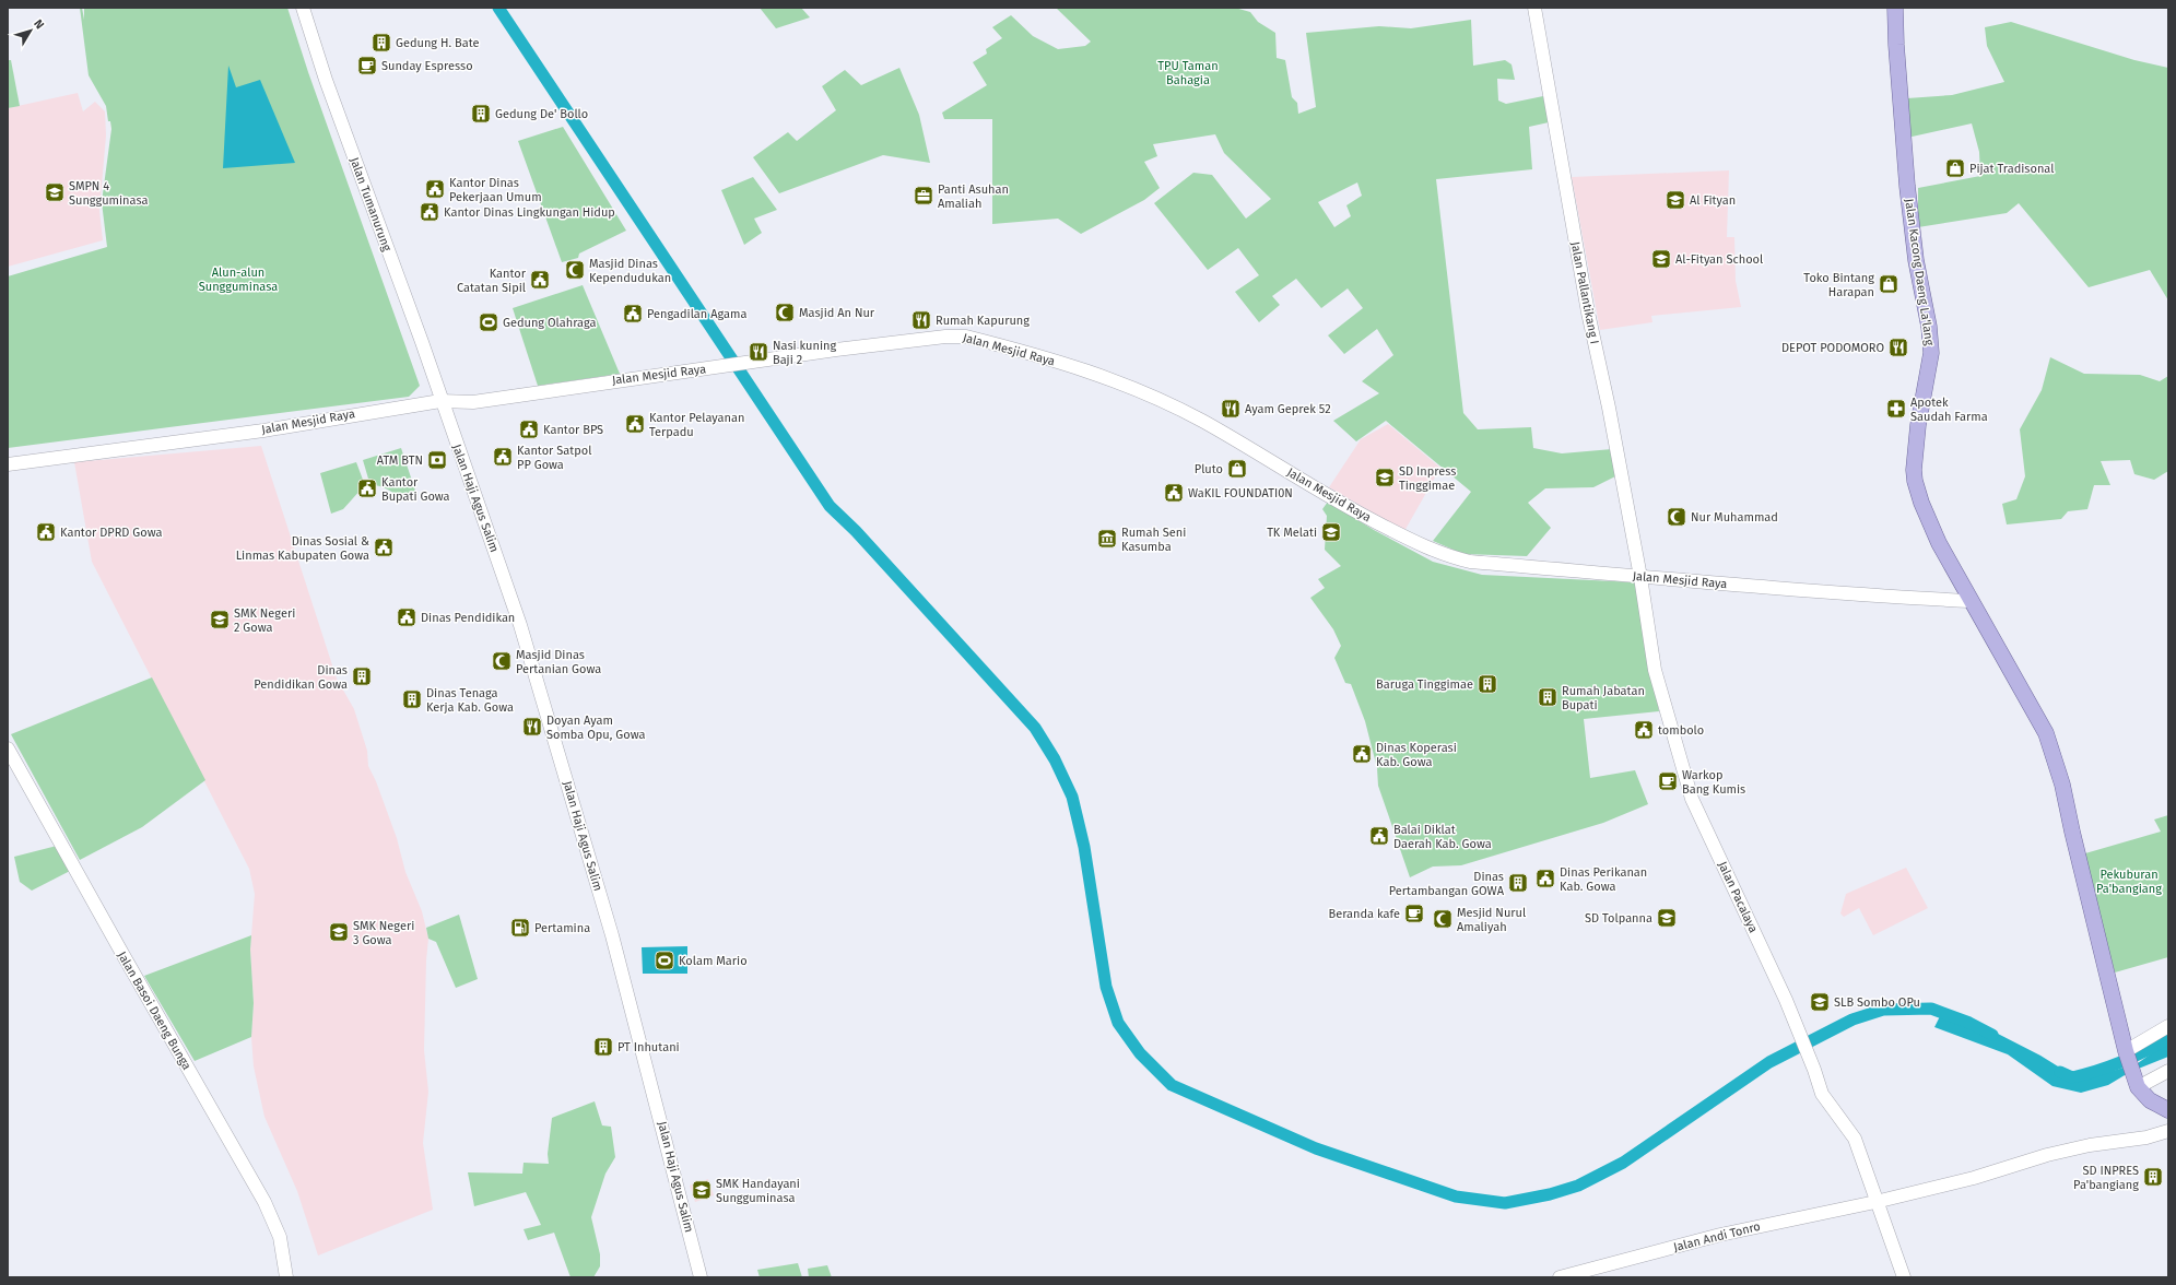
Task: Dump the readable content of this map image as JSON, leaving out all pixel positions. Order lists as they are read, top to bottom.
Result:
{
  "streets": {
    "main road": ["Jalan Kacong Daeng La'lang"],
    "street": [
      "Jalan Tumanurung",
      "Jalan Pallantikang I",
      "Jalan Mesjid Raya",
      "Jalan Haji Agus Salim",
      "Jalan Pacalaya",
      "Jalan Basoi Daeng Bunga",
      "Jalan Andi Tonro"
    ]
  },
  "crossings": [
    ["Jalan Tumanurung", "Jalan Mesjid Raya"],
    ["Jalan Tumanurung", "Jalan Haji Agus Salim"],
    ["Jalan Kacong Daeng La'lang", "Jalan Mesjid Raya"],
    ["Jalan Pallantikang I", "Jalan Mesjid Raya"],
    ["Jalan Pallantikang I", "Jalan Pacalaya"],
    ["Jalan Mesjid Raya", "Jalan Haji Agus Salim"],
    ["Jalan Mesjid Raya", "Jalan Pacalaya"],
    ["Jalan Pacalaya", "Jalan Andi Tonro"]
  ],
  "parks": ["TPU Taman Bahagia", "Alun-alun Sungguminasa", "Pekuburan Pa'bangiang"],
  "places": {
    "building": [
      "Gedung H. Bate",
      "Gedung De' Bollo",
      "Dinas Pendidikan Gowa",
      "Baruga Tinggimae",
      "Rumah Jabatan Bupati",
      "Dinas Tenaga Kerja Kab. Gowa",
      "Dinas Pertambangan GOWA",
      "PT Inhutani",
      "SD INPRES Pa'bangiang"
    ],
    "cafe": ["Sunday Espresso", "Warkop Bang Kumis", "Beranda kafe"],
    "shop": ["Pijat Tradisonal", "Toko Bintang Harapan", "Pluto"],
    "public building": [
      "Kantor Dinas Pekerjaan Umum",
      "Kantor Dinas Lingkungan Hidup",
      "Kantor Catatan Sipil",
      "Pengadilan Agama",
      "Kantor Pelayanan Terpadu",
      "Kantor BPS",
      "Kantor Satpol PP Gowa",
      "Kantor Bupati Gowa",
      "WaKIL FOUNDATI0N",
      "Kantor DPRD Gowa",
      "Dinas Sosial & Linmas Kabupaten Gowa",
      "Dinas Pendidikan",
      "tombolo",
      "Dinas Koperasi Kab. Gowa",
      "Balai Diklat Daerah Kab. Gowa",
      "Dinas Perikanan Kab. Gowa"
    ],
    "school or university": [
      "SMPN 4 Sungguminasa",
      "Al Fityan",
      "Al-Fityan School",
      "SD Inpress Tinggimae",
      "TK Melati",
      "SMK Negeri 2 Gowa",
      "SD Tolpanna",
      "SMK Negeri 3 Gowa",
      "SLB Sombo OPu",
      "SMK Handayani Sungguminasa"
    ],
    "office": ["Panti Asuhan Amaliah"],
    "mosque": [
      "Masjid Dinas Kependudukan",
      "Masjid An Nur",
      "Nur Muhammad",
      "Masjid Dinas Pertanian Gowa",
      "Mesjid Nurul Amaliyah"
    ],
    "restaurant": [
      "Rumah Kapurung",
      "DEPOT PODOMORO",
      "Nasi kuning Baji 2",
      "Ayam Geprek 52",
      "Doyan Ayam Somba Opu, Gowa"
    ],
    "sports": ["Gedung Olahraga", "Kolam Mario"],
    "pharmacy": ["Apotek Saudah Farma"],
    "bank": ["ATM BTN"],
    "museum": ["Rumah Seni Kasumba"],
    "fuel station": ["Pertamina"]
  },
  "north": "top right"
}
